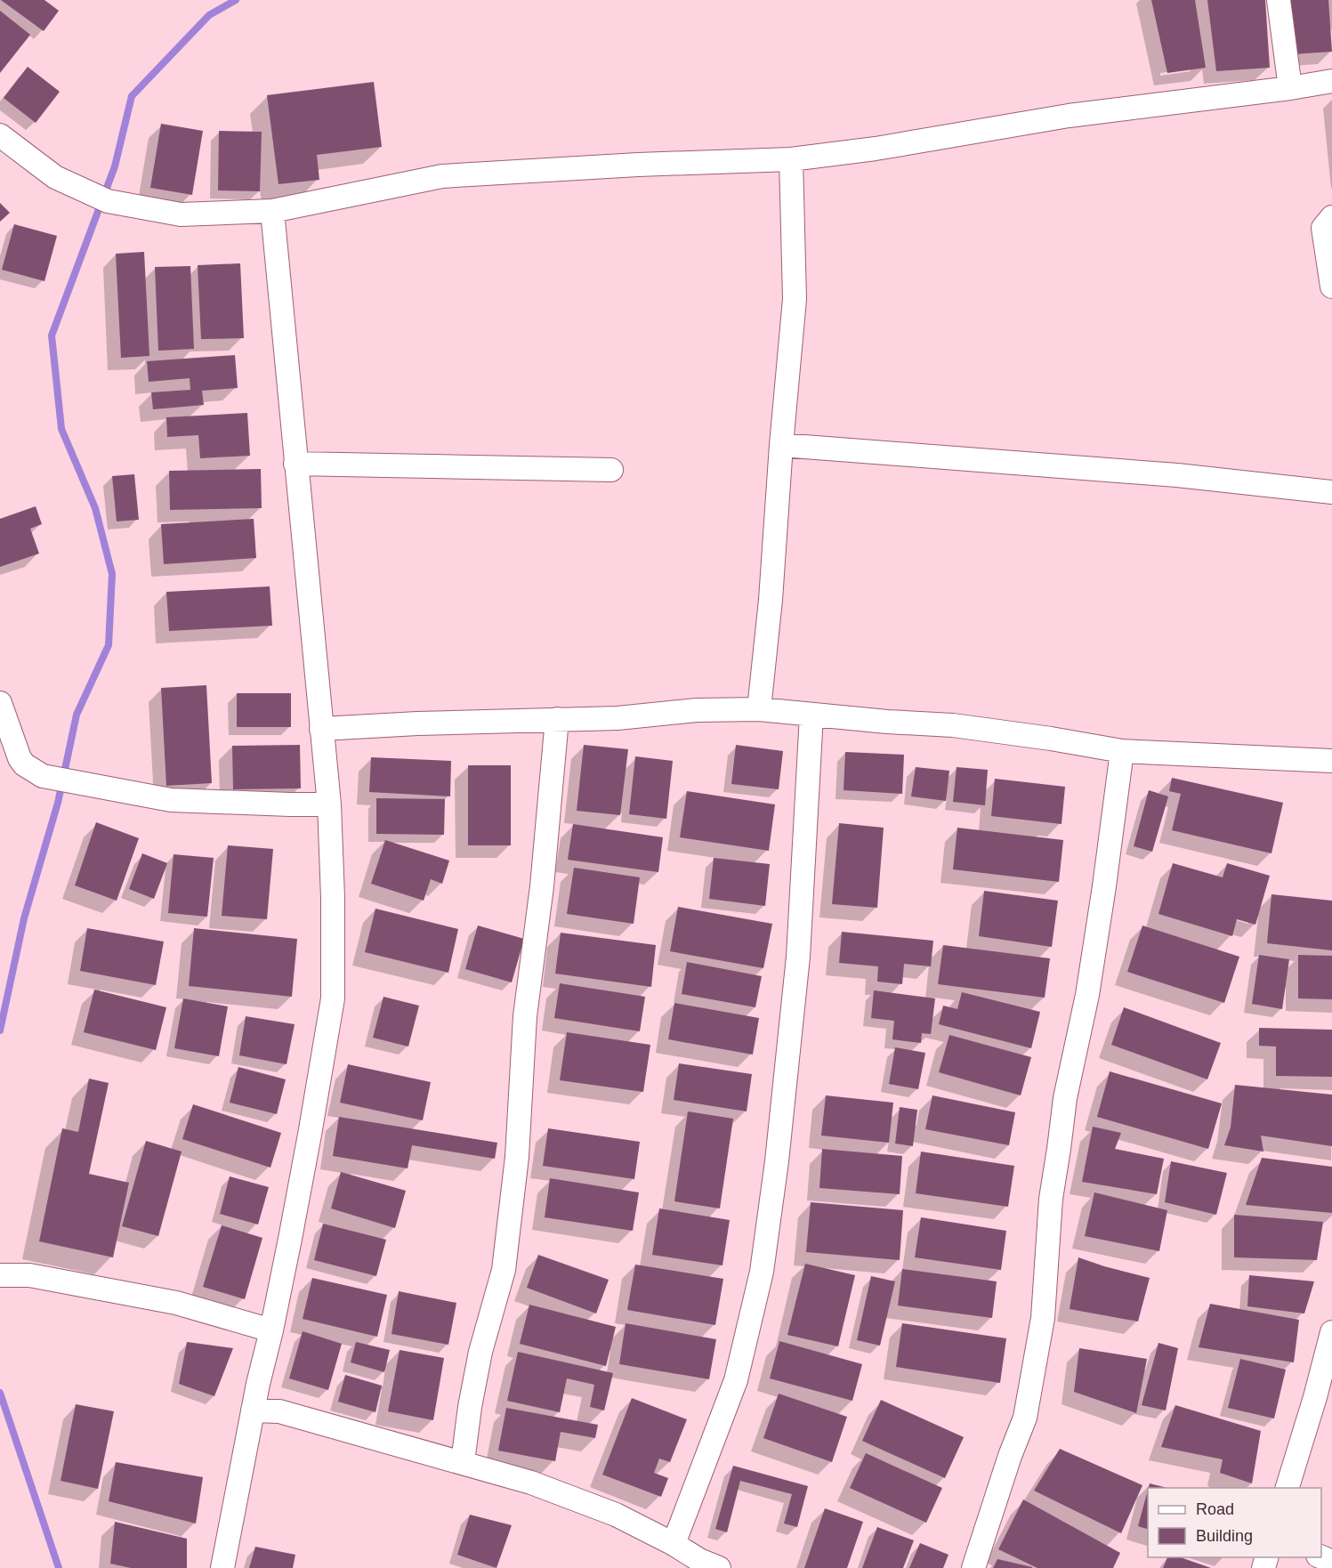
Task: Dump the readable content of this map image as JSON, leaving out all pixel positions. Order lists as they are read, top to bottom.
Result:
{
  "legend": ["Road", "Building"]
}
